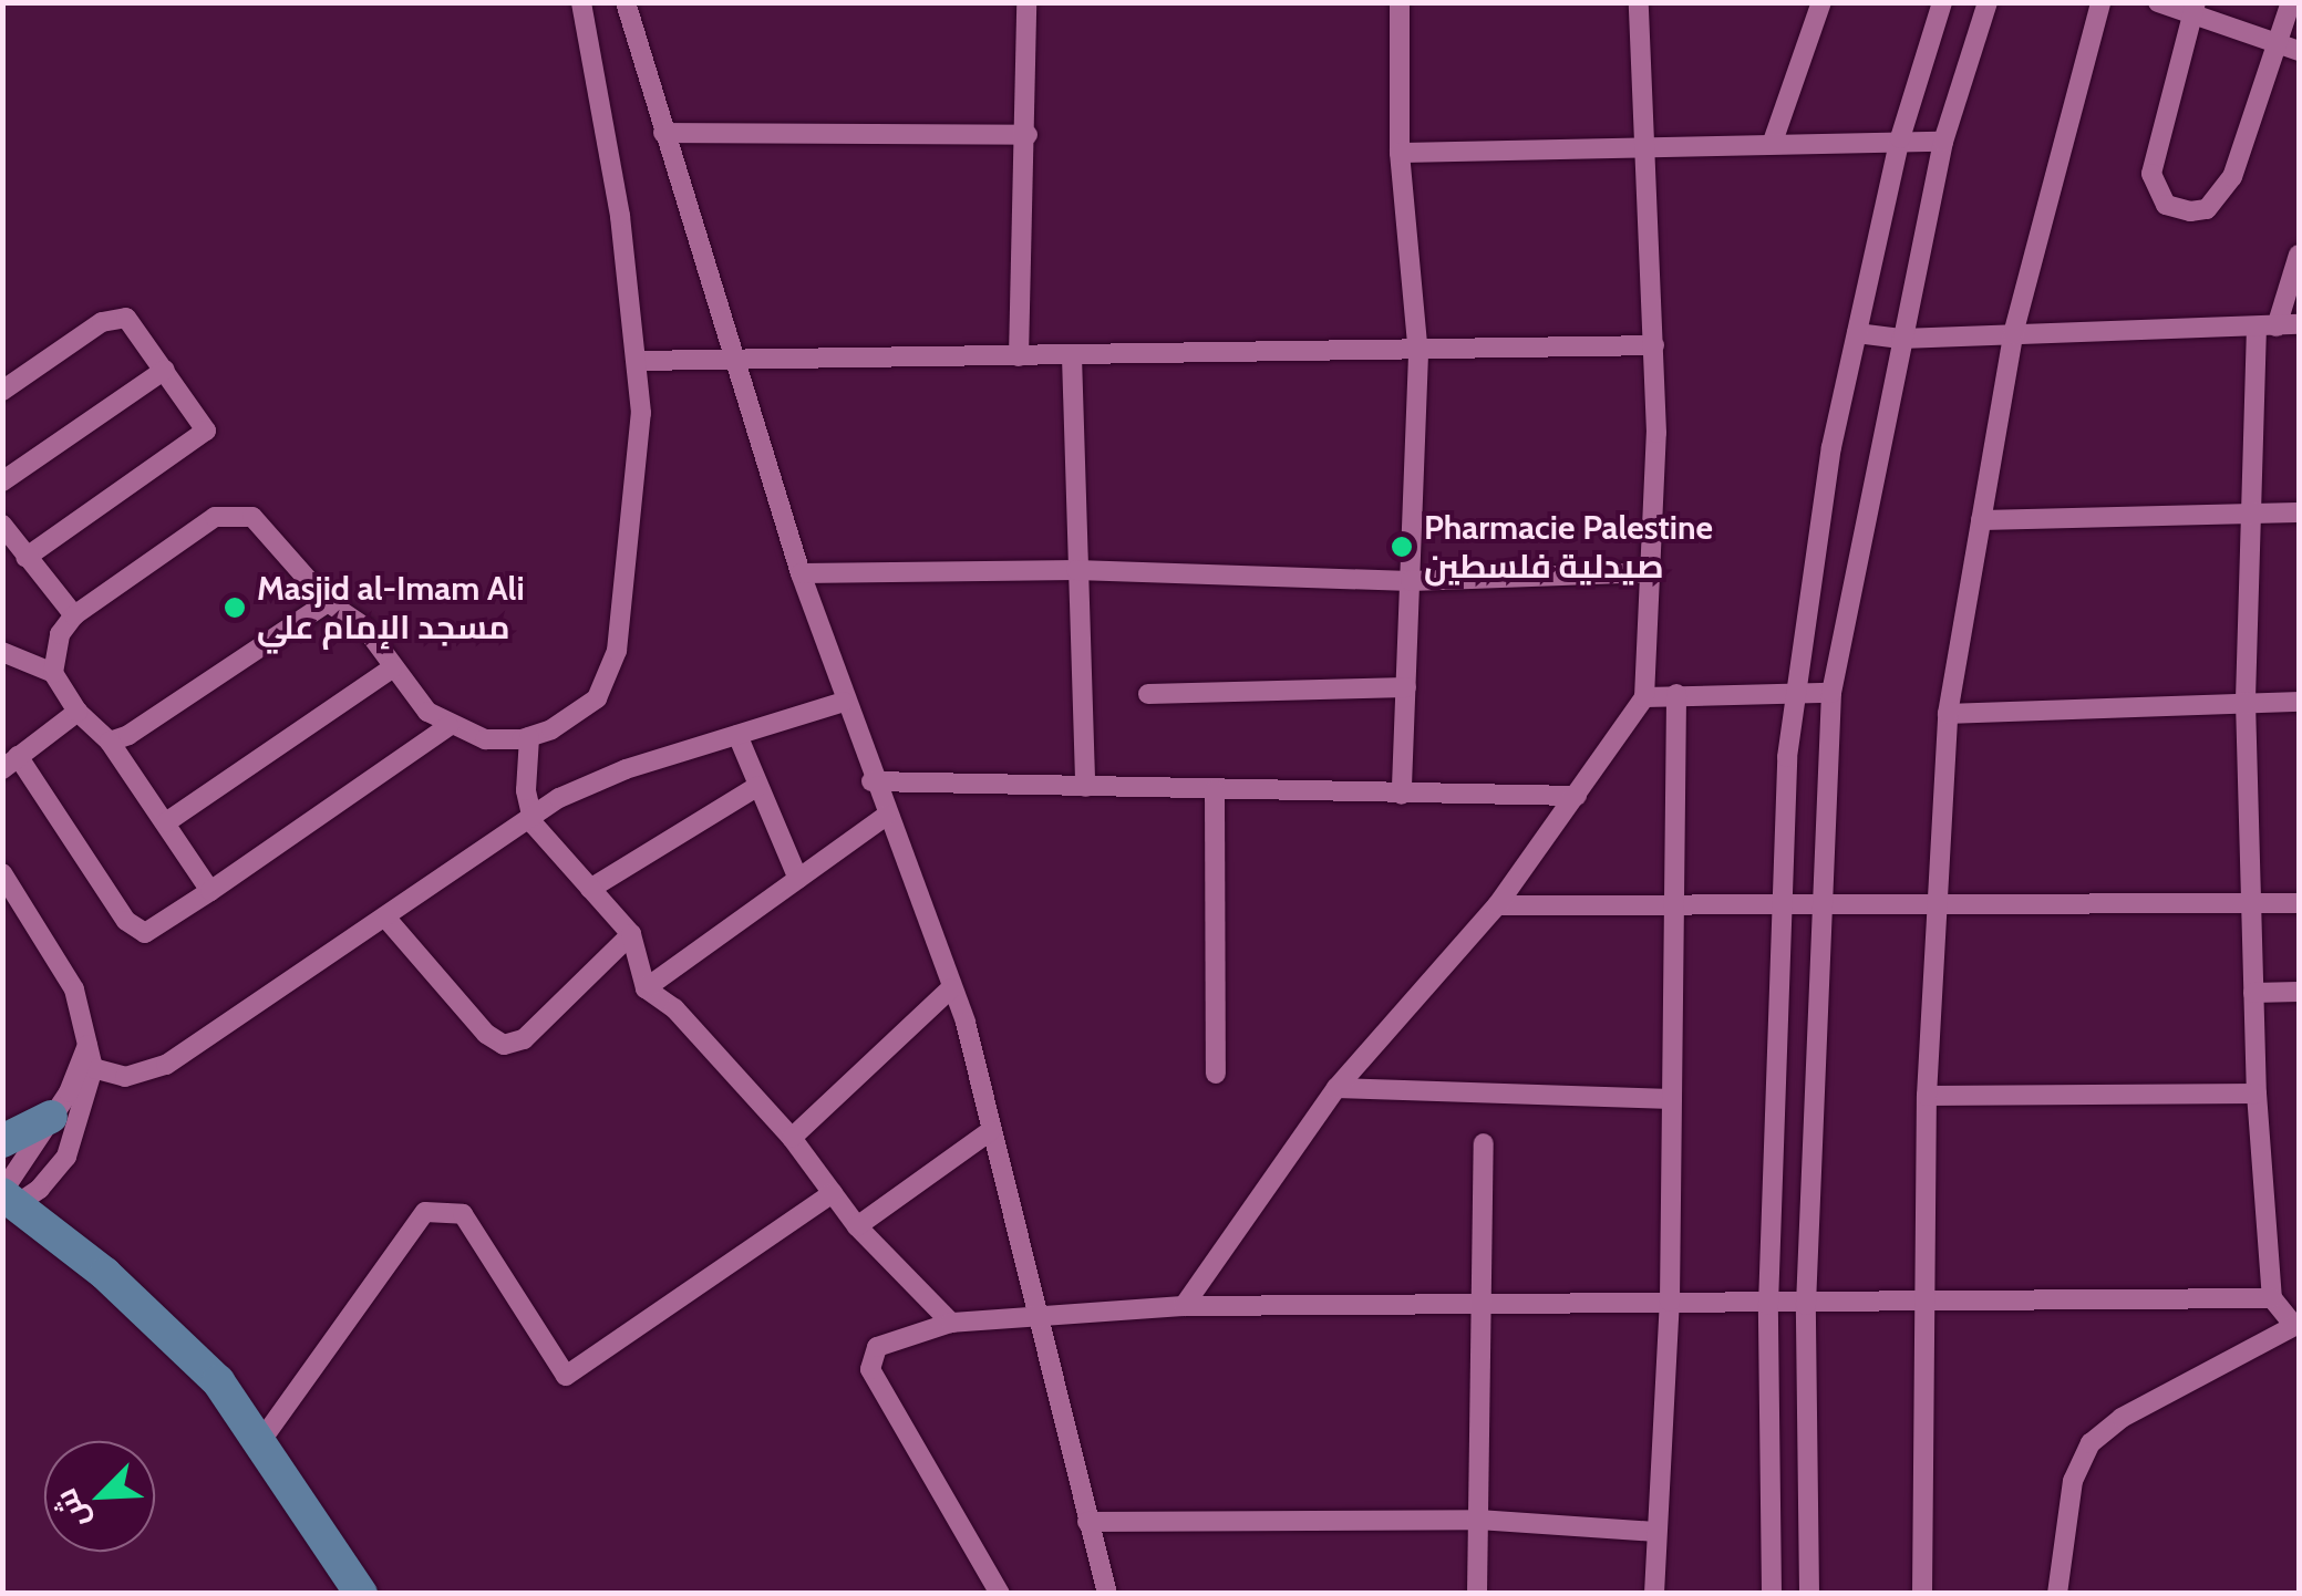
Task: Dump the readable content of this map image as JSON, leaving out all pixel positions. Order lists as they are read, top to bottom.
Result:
{
  "places": ["Pharmacie Palestine صيدلية فلسطين", "Masjid al-Imam Ali مسجد الإمام علي"],
  "north": "bottom left"
}
